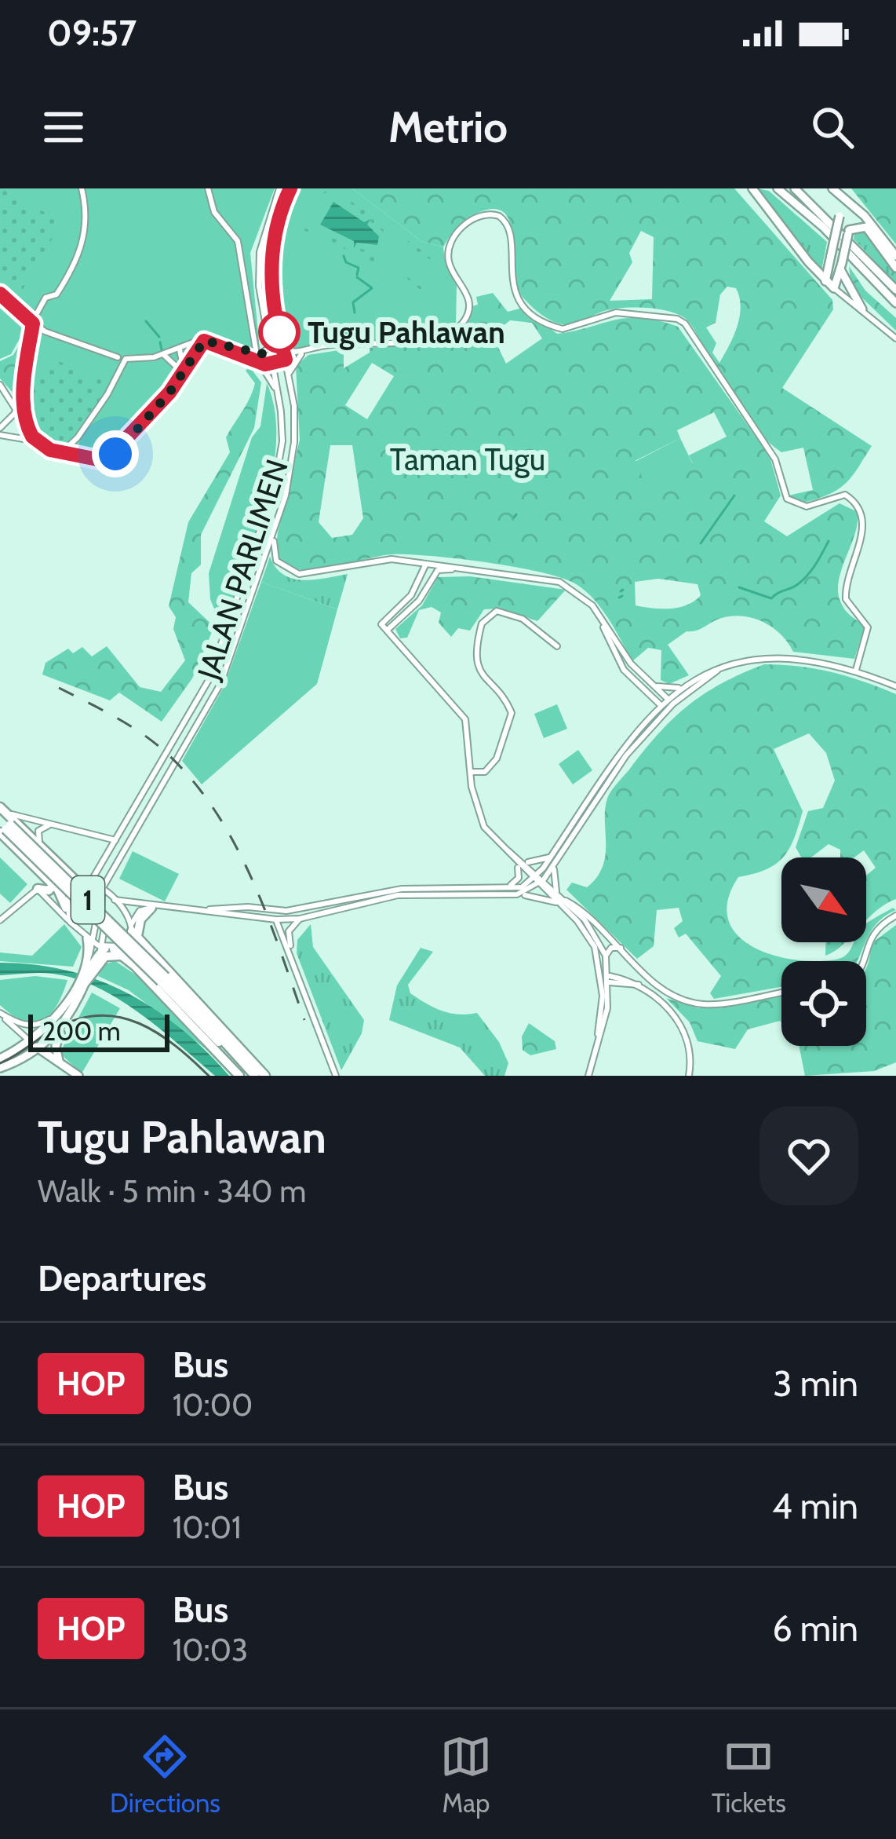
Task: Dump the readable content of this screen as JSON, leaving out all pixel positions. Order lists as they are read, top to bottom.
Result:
{
  "streets": {
    "highway": ["1"],
    "main road": ["JALAN PARLIMEN"]
  },
  "parks": ["Taman Tugu"],
  "places": ["Tugu Pahlawan"],
  "lines": ["bus line HOP"],
  "scale_bar": "200 m",
  "north": "bottom right",
  "page": {
    "status": "09:57",
    "header": "Metrio",
    "scale": "200 m",
    "heading": [
      ["Tugu Pahlawan", "Walk · 5 min · 340 m"],
      "Departures"
    ],
    "list": [
      {
        "mark": "HOP",
        "name": "Bus",
        "note": "10:00",
        "value": "3 min"
      },
      {
        "mark": "HOP",
        "name": "Bus",
        "note": "10:01",
        "value": "4 min"
      },
      {
        "mark": "HOP",
        "name": "Bus",
        "note": "10:03",
        "value": "6 min"
      }
    ],
    "tabs": ["Directions", "Map", "Tickets"]
  }
}
